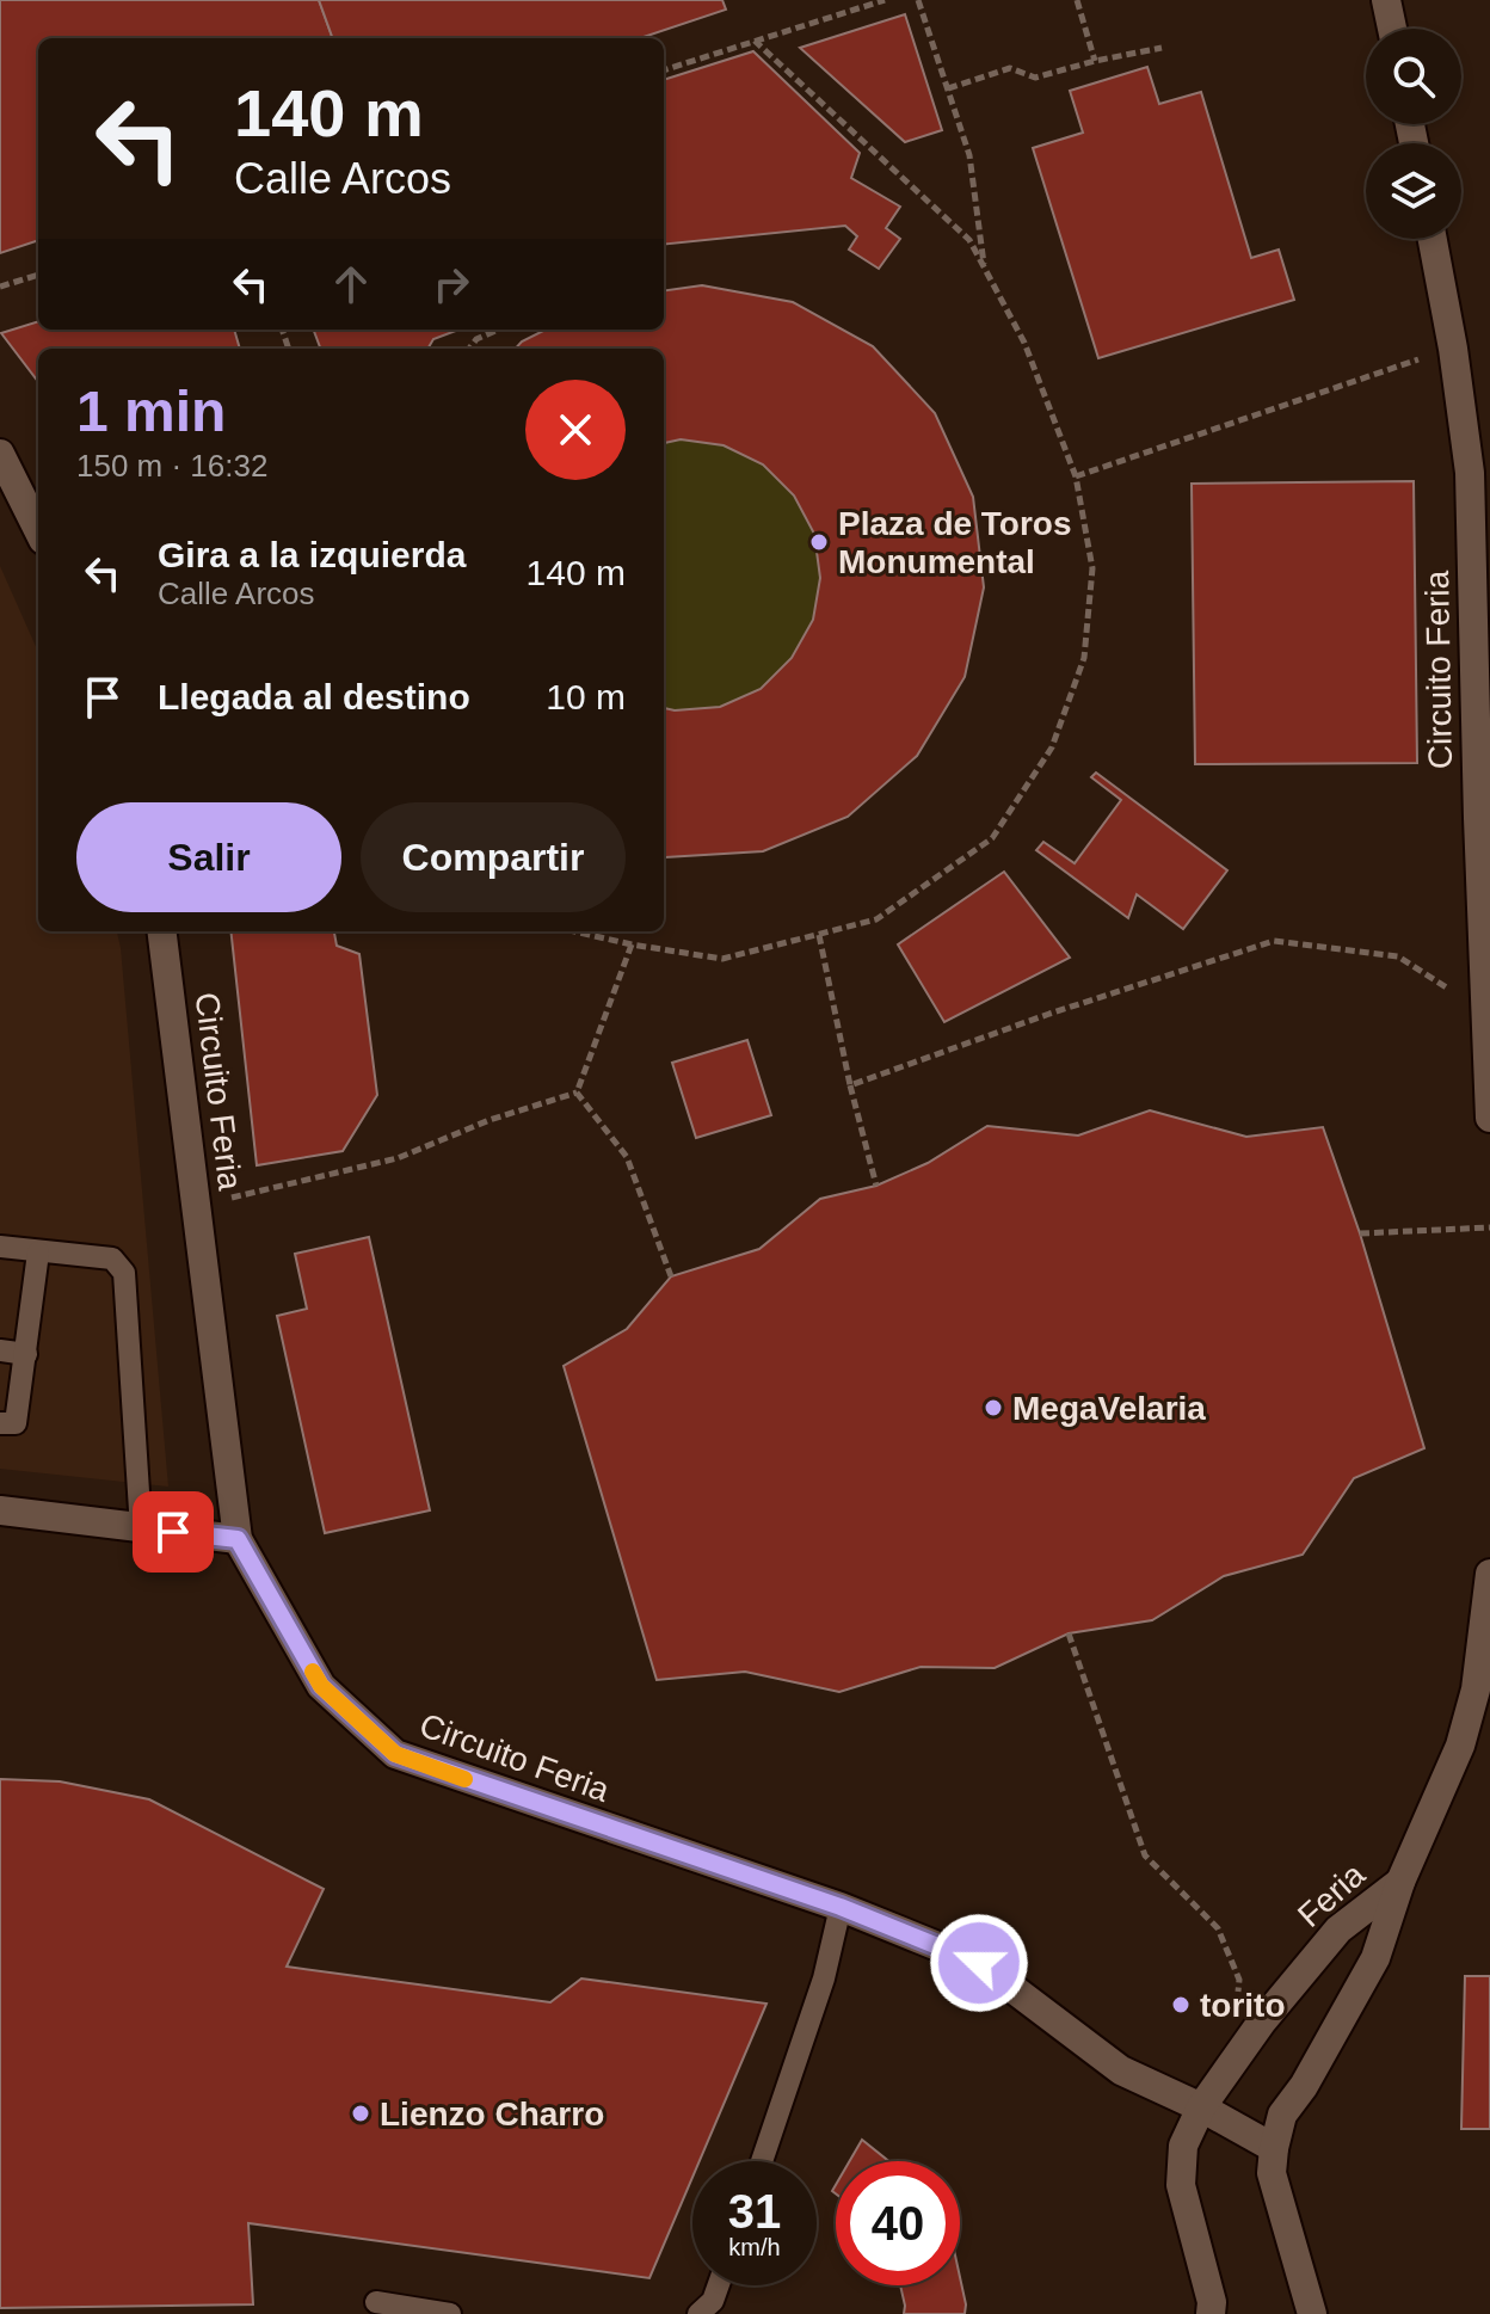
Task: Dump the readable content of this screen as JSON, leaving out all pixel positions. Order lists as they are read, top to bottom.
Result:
{
  "streets": {
    "street": ["Circuito Feria", "Feria"]
  },
  "crossings": [
    ["Circuito Feria", "Feria"]
  ],
  "places": [
    "Plaza de Toros Monumental",
    "MegaVelaria",
    "torito",
    "Lienzo Charro"
  ],
  "page": {
    "turn": ["140 m", "Calle Arcos"],
    "heading": ["1 min", "150 m · 16:32"],
    "list": [
      {
        "name": "Gira a la izquierda",
        "note": "Calle Arcos",
        "value": "140 m"
      },
      {
        "name": "Llegada al destino",
        "value": "10 m"
      }
    ],
    "buttons": ["Salir", "Compartir"],
    "speed": "31 km/h",
    "limit": "40"
  }
}
